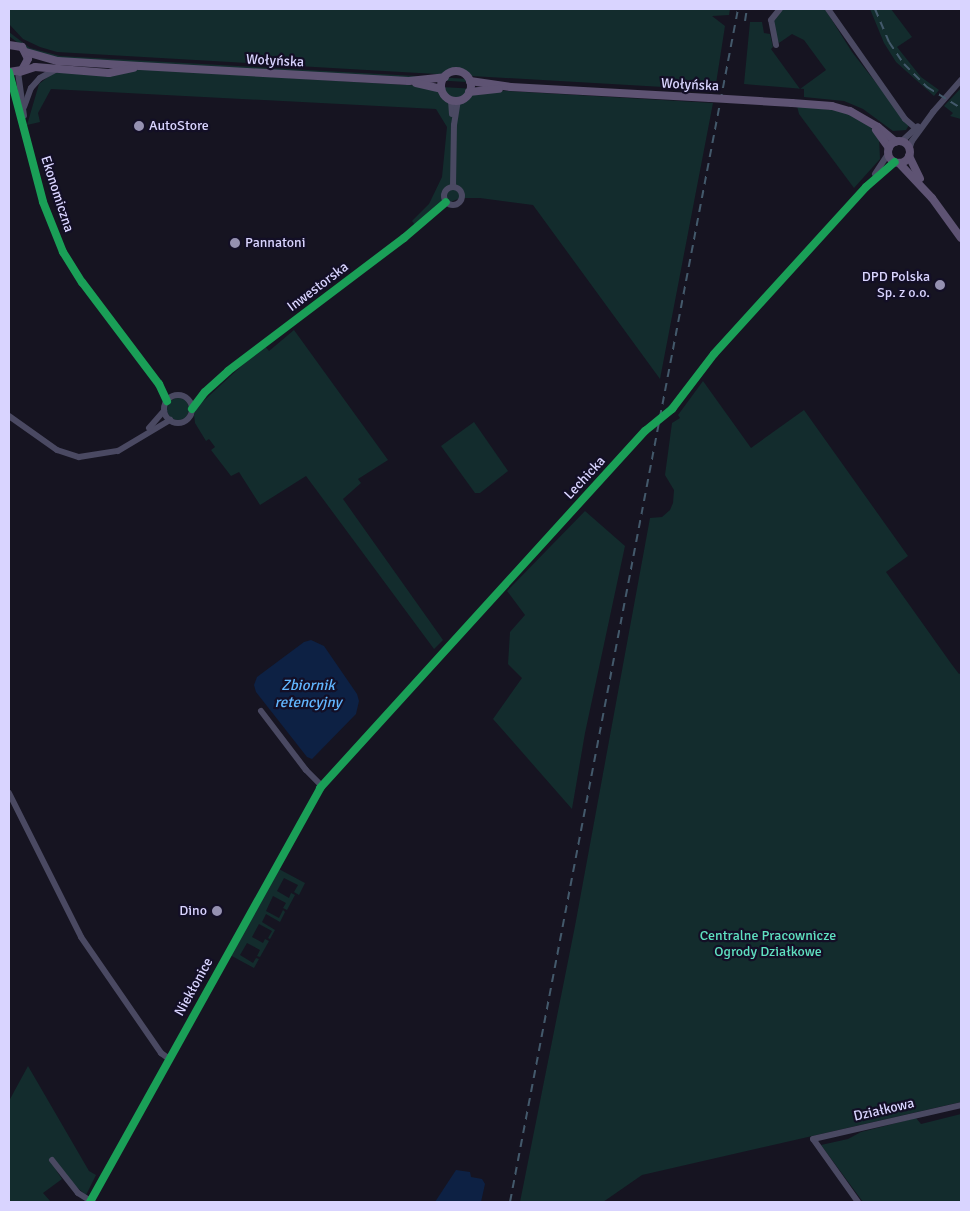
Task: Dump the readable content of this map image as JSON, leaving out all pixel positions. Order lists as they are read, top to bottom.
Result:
{
  "streets": {
    "main road": ["Wołyńska"],
    "street": [
      "Ekonomiczna",
      "Inwestorska",
      "Lechicka",
      "Niekłonice",
      "Działkowa"
    ]
  },
  "crossings": [
    ["Wołyńska", "Ekonomiczna"],
    ["Wołyńska", "Lechicka"],
    ["Ekonomiczna", "Inwestorska"],
    ["Lechicka", "Niekłonice"]
  ],
  "water": ["Zbiornik retencyjny"],
  "parks": ["Centralne Pracownicze Ogrody Działkowe"],
  "places": [
    "AutoStore",
    "Pannatoni",
    "DPD Polska Sp. z o.o.",
    "Dino"
  ]
}
